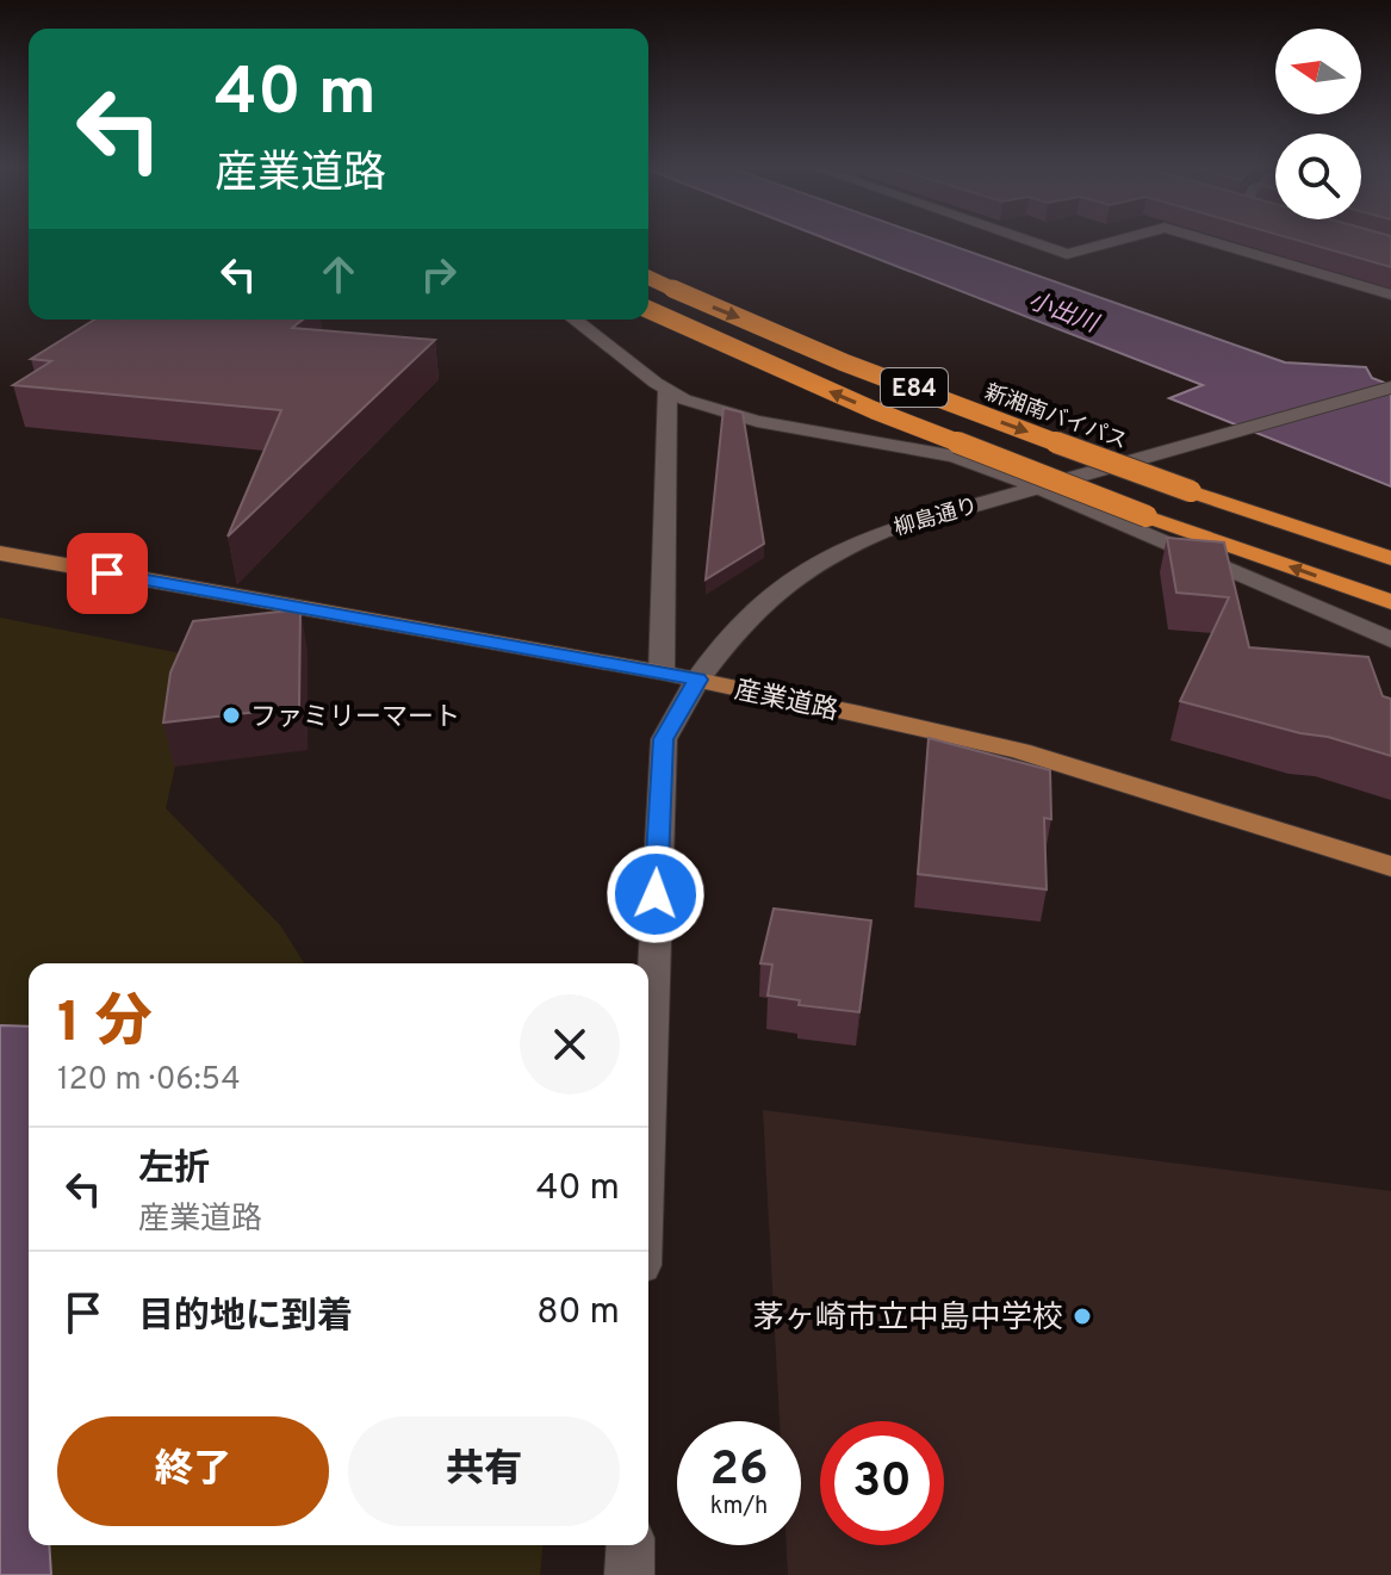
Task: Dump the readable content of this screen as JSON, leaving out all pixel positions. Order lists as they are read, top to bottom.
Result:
{
  "streets": {
    "highway": ["E84", "新湘南バイパス"],
    "main road": ["産業道路"],
    "street": ["柳島通り"]
  },
  "crossings": [
    ["柳島通り", "産業道路"]
  ],
  "water": ["小出川"],
  "places": ["ファミリーマート", "茅ヶ崎市立中島中学校"],
  "north": "left",
  "page": {
    "turn": ["40 m", "産業道路"],
    "heading": ["1 分", "120 m · 06:54"],
    "list": [
      {
        "name": "左折",
        "note": "産業道路",
        "value": "40 m"
      },
      {
        "name": "目的地に到着",
        "value": "80 m"
      }
    ],
    "buttons": ["終了", "共有"],
    "speed": "26 km/h",
    "limit": "30"
  }
}
